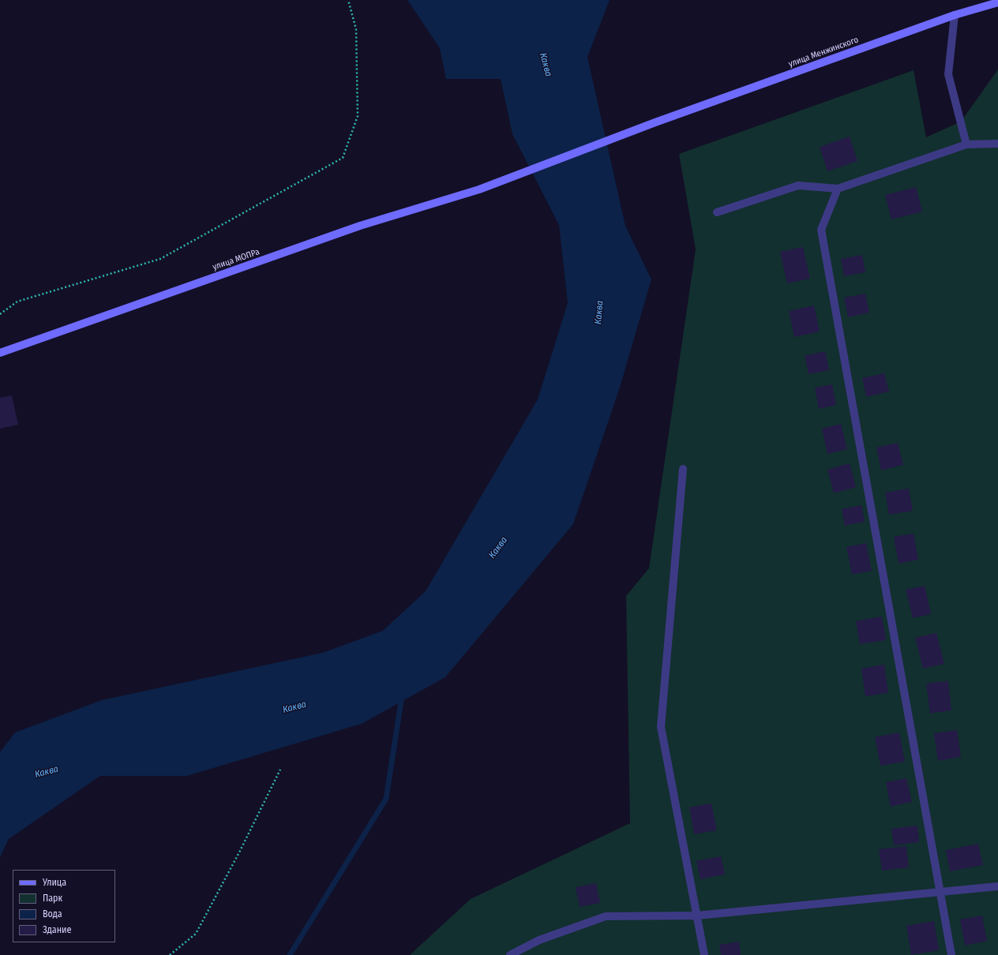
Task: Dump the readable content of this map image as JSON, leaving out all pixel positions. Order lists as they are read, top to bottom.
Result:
{
  "streets": {
    "main road": ["улица Менжинского", "улица МОПРа"]
  },
  "crossings": [
    ["улица Менжинского", "улица МОПРа"]
  ],
  "water": ["Каква"],
  "legend": [
    "Улица",
    "Парк",
    "Вода",
    "Здание"
  ]
}
